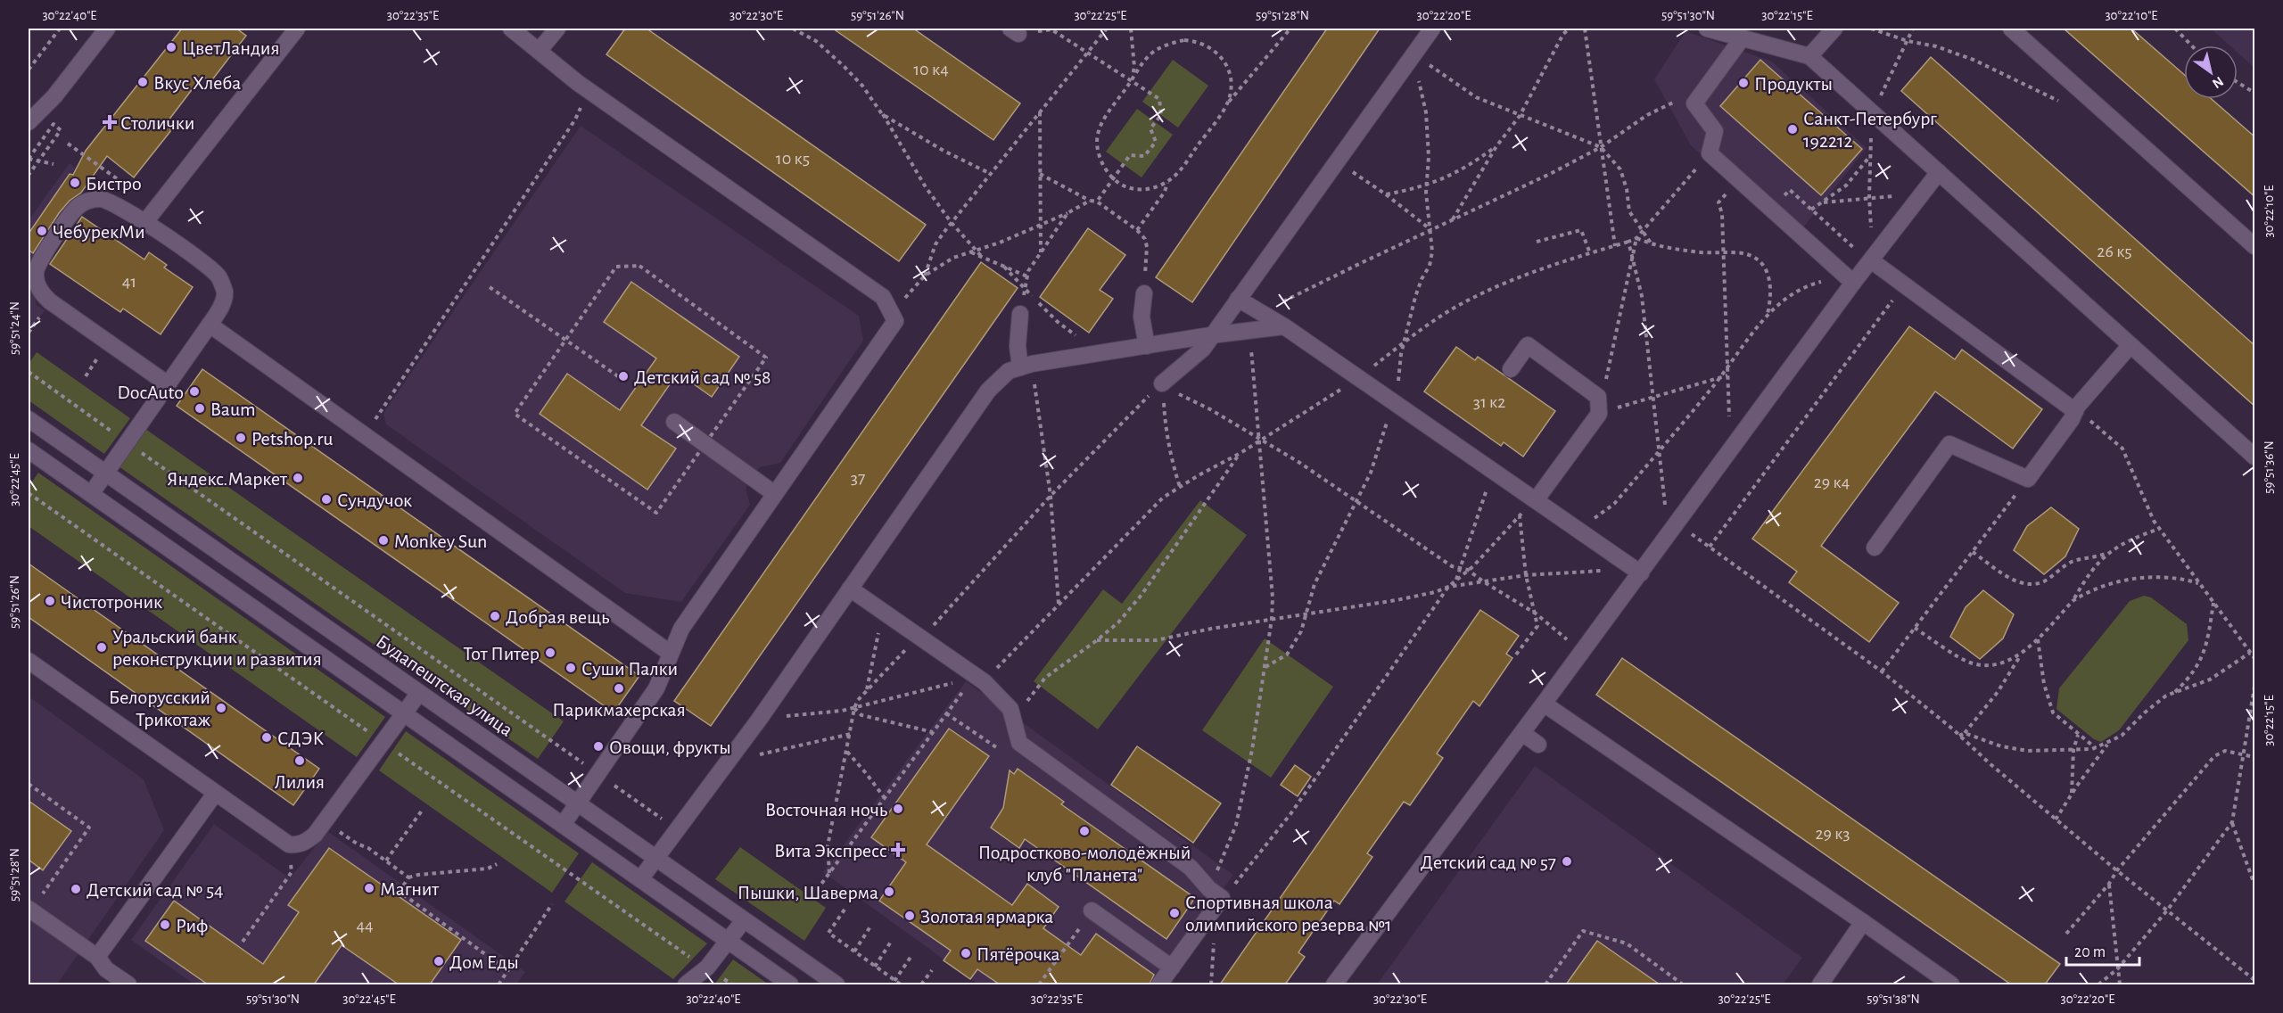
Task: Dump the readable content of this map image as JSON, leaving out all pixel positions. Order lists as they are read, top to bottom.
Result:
{
  "streets": {
    "street": ["Будапештская улица"]
  },
  "places": {
    "other": [
      "ЦветЛандия",
      "Вкус Хлеба",
      "Продукты",
      "Санкт-Петербург 192212",
      "Бистро",
      "ЧебурекМи",
      "Детский сад № 58",
      "DocAuto",
      "Baum",
      "Petshop.ru",
      "Яндекс.Маркет",
      "Сундучок",
      "Monkey Sun",
      "Чистотроник",
      "Добрая вещь",
      "Уральский банк реконструкции и развития",
      "Тот Питер",
      "Суши Палки",
      "Парикмахерская",
      "Белорусский Трикотаж",
      "СДЭК",
      "Овощи, фрукты",
      "Лилия",
      "Восточная ночь",
      "Подростково-молодёжный клуб \"Планета\"",
      "Детский сад № 57",
      "Магнит",
      "Детский сад № 54",
      "Пышки, Шаверма",
      "Спортивная школа олимпийского резерва №1",
      "Золотая ярмарка",
      "Риф",
      "Пятёрочка",
      "Дом Еды"
    ],
    "health": ["Столички", "Вита Экспресс"]
  },
  "house_numbers": [
    "10 к4",
    "10 к5",
    "26 к5",
    "41",
    "31 к2",
    "37",
    "29 к4",
    "29 к3",
    "44"
  ],
  "scale_bar": "20 m",
  "north": "bottom right",
  "coordinates": [
    "30°22'40\"E",
    "30°22'35\"E",
    "30°22'30\"E",
    "59°51'26\"N",
    "30°22'25\"E",
    "59°51'28\"N",
    "30°22'20\"E",
    "59°51'30\"N",
    "30°22'15\"E",
    "30°22'10\"E",
    "59°51'24\"N",
    "59°51'36\"N",
    "30°22'45\"E",
    "59°51'38\"N"
  ]
}
